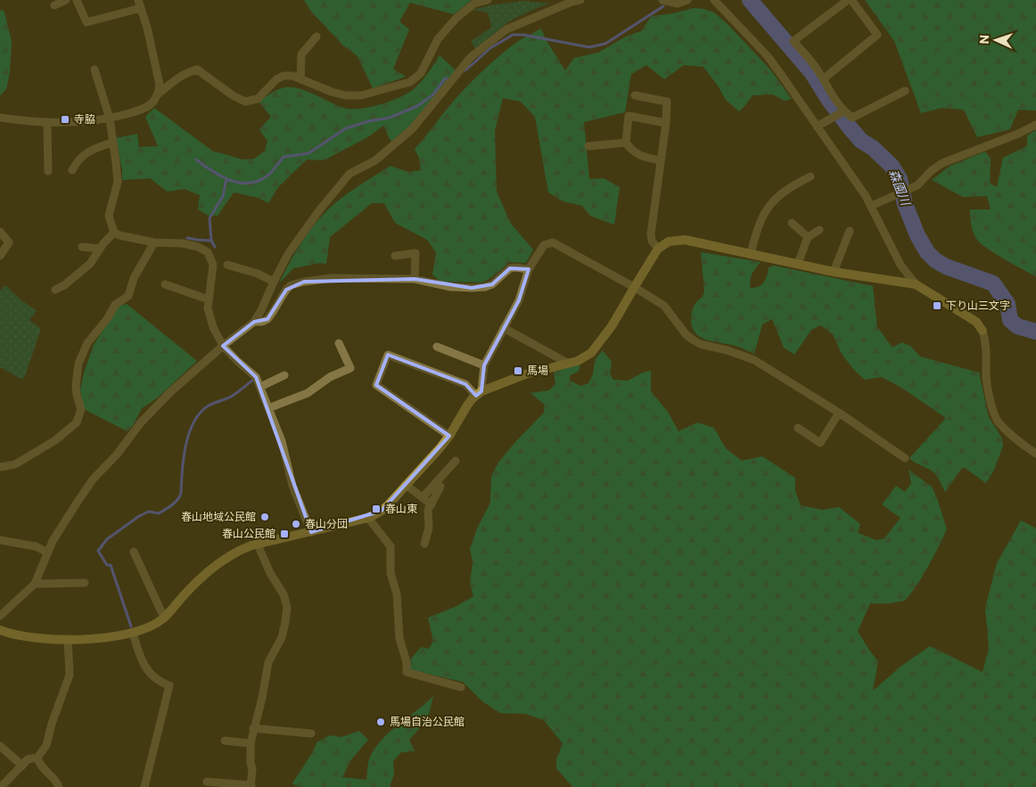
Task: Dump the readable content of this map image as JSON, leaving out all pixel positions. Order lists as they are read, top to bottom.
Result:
{
  "water": ["森園川"],
  "places": {
    "transit": [
      "寺脇",
      "下り山三文字",
      "馬場",
      "春山東",
      "春山公民館"
    ],
    "other": ["春山地域公民館", "春山分団", "馬場自治公民館"]
  },
  "north": "left"
}
